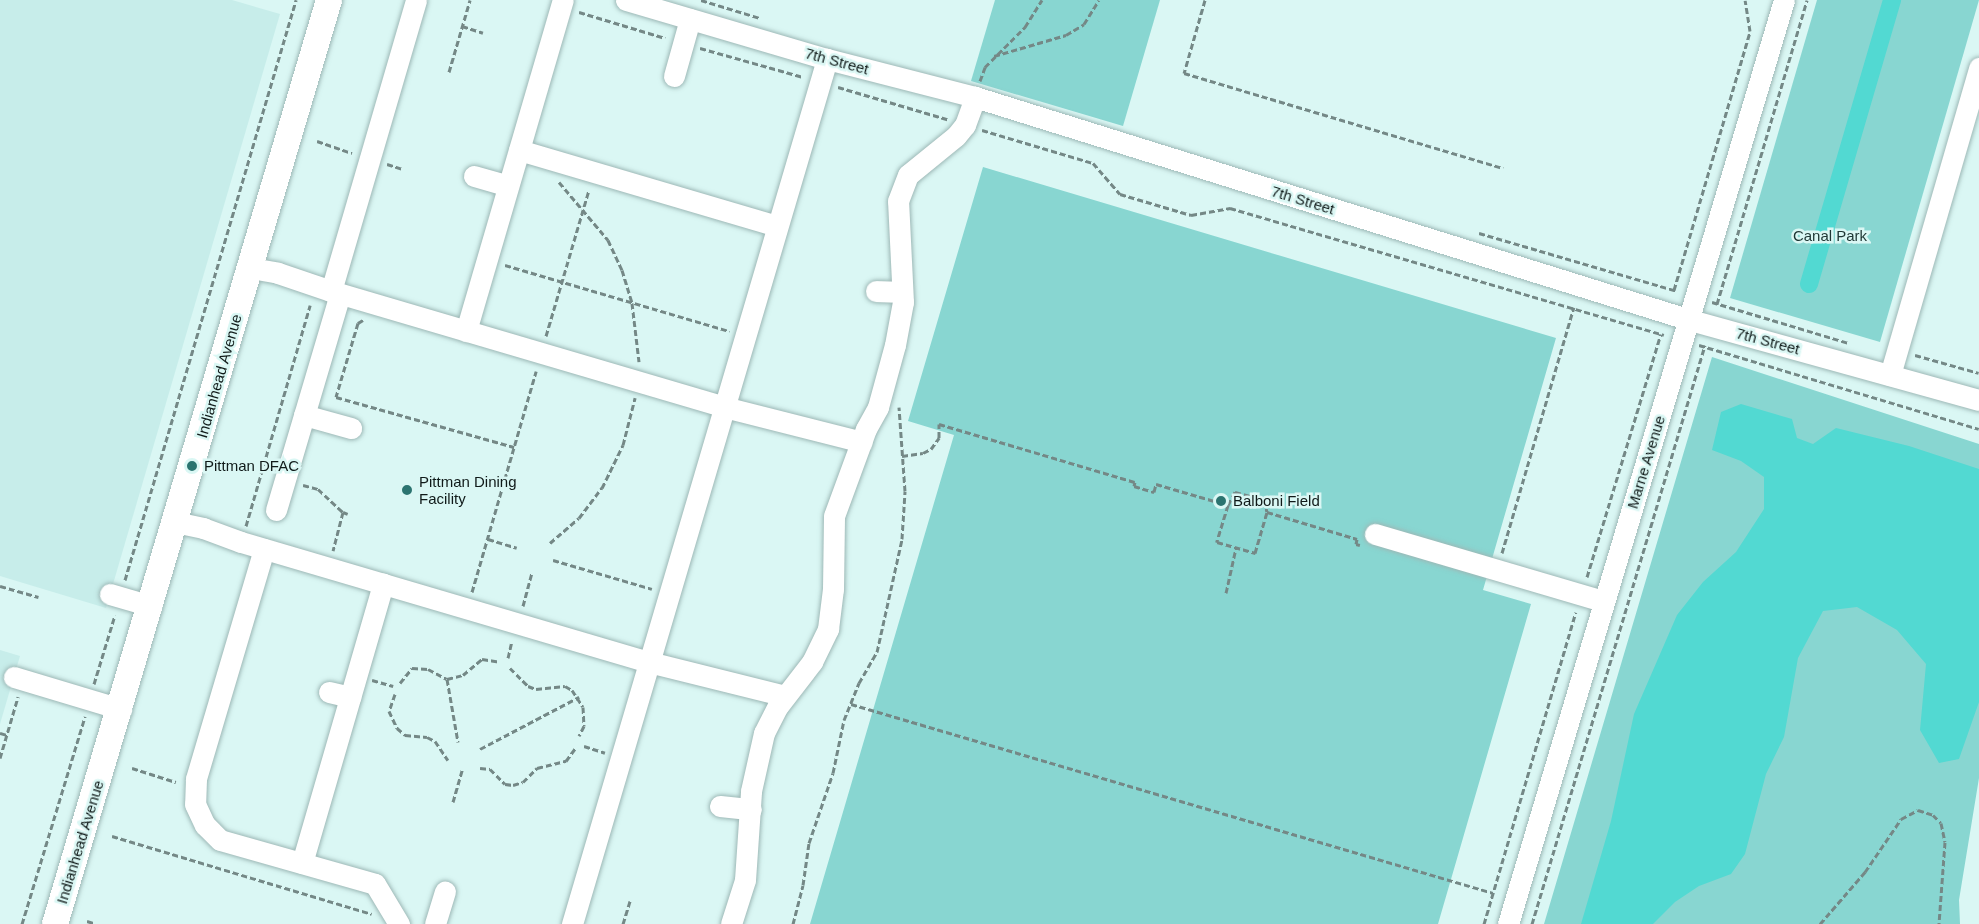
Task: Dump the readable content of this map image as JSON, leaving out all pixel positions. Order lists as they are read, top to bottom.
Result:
{
  "streets": {
    "main road": ["Indianhead Avenue"],
    "street": ["7th Street", "Marne Avenue"]
  },
  "crossings": [
    ["7th Street", "Marne Avenue"]
  ],
  "parks": ["Canal Park"],
  "places": ["Pittman DFAC", "Pittman Dining Facility", "Balboni Field"]
}
